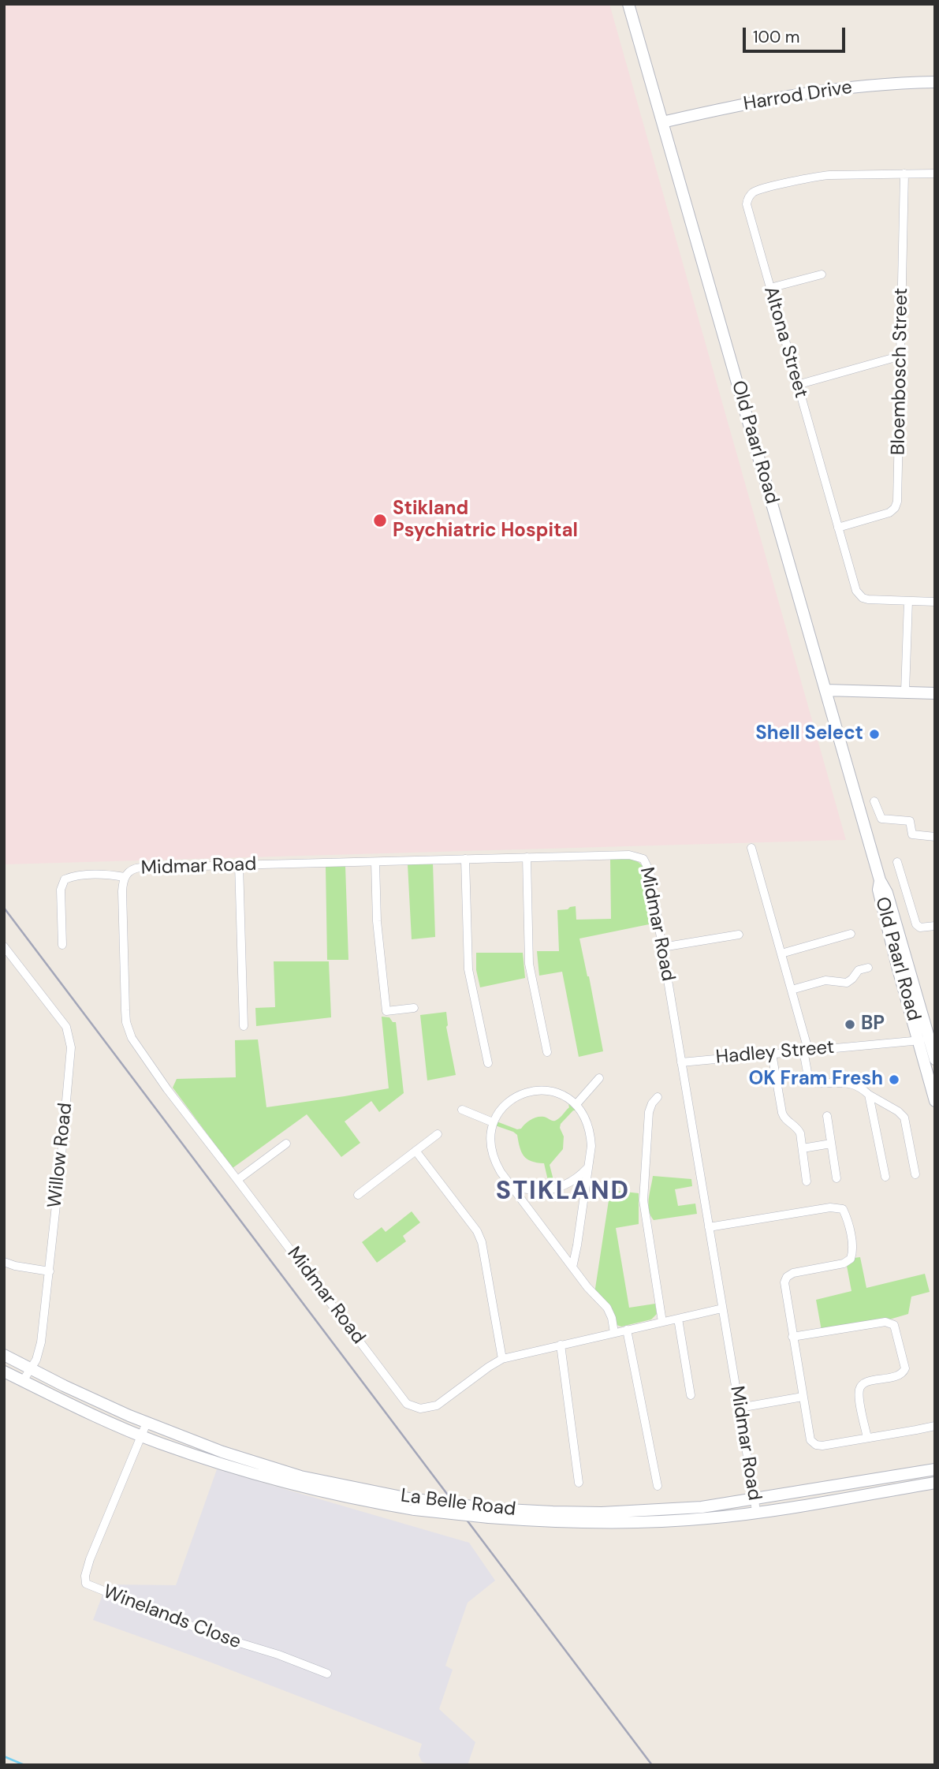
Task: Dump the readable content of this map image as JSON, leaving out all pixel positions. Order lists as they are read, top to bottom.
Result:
{
  "streets": {
    "main road": ["Harrod Drive", "Old Paarl Road", "La Belle Road"],
    "street": [
      "Altona Street",
      "Bloembosch Street",
      "Midmar Road",
      "Hadley Street",
      "Willow Road",
      "Winelands Close"
    ]
  },
  "crossings": [
    ["Harrod Drive", "Old Paarl Road"],
    ["Altona Street", "Bloembosch Street"],
    ["Old Paarl Road", "Hadley Street"],
    ["Midmar Road", "Hadley Street"],
    ["Midmar Road", "La Belle Road"],
    ["Willow Road", "La Belle Road"],
    ["La Belle Road", "Winelands Close"]
  ],
  "districts": ["STIKLAND"],
  "places": [
    "Stikland Psychiatric Hospital",
    "Shell Select",
    "BP",
    "OK Fram Fresh"
  ],
  "scale_bar": "100 m"
}
